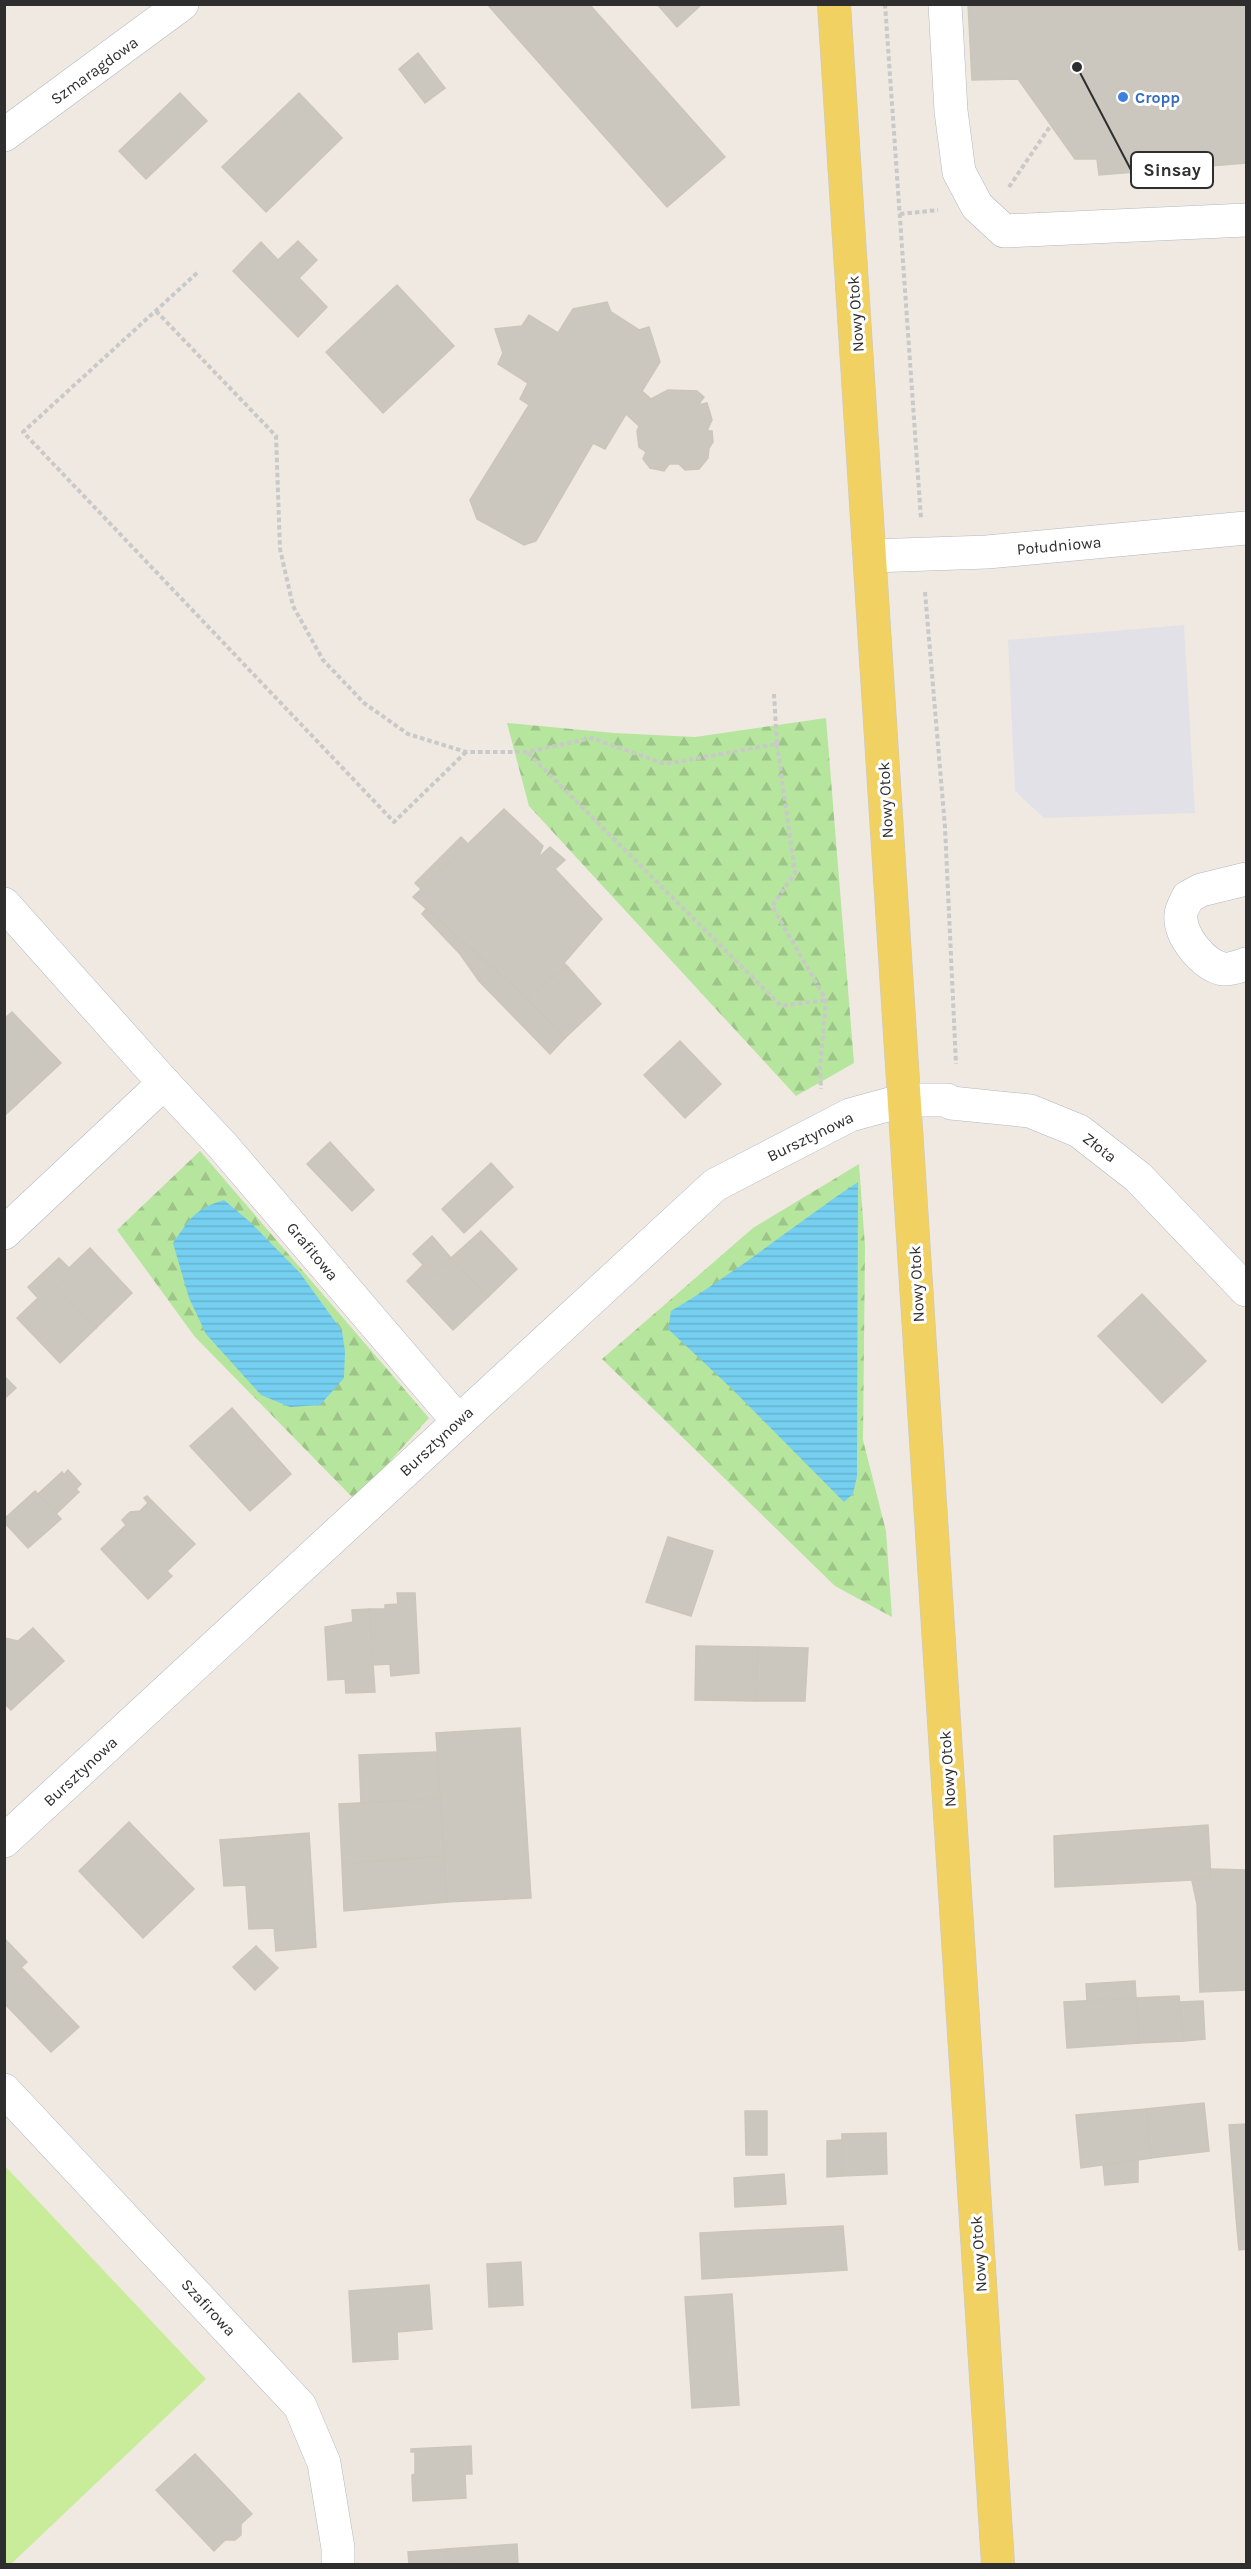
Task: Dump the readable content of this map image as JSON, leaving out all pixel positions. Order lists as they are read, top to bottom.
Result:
{
  "streets": {
    "main road": ["Nowy Otok"],
    "street": [
      "Szmaragdowa",
      "Południowa",
      "Bursztynowa",
      "Złota",
      "Grafitowa",
      "Szafirowa"
    ]
  },
  "crossings": [
    ["Nowy Otok", "Południowa"],
    ["Nowy Otok", "Bursztynowa"],
    ["Nowy Otok", "Złota"],
    ["Bursztynowa", "Złota"],
    ["Bursztynowa", "Grafitowa"]
  ],
  "places": ["Sinsay", "Cropp"]
}
